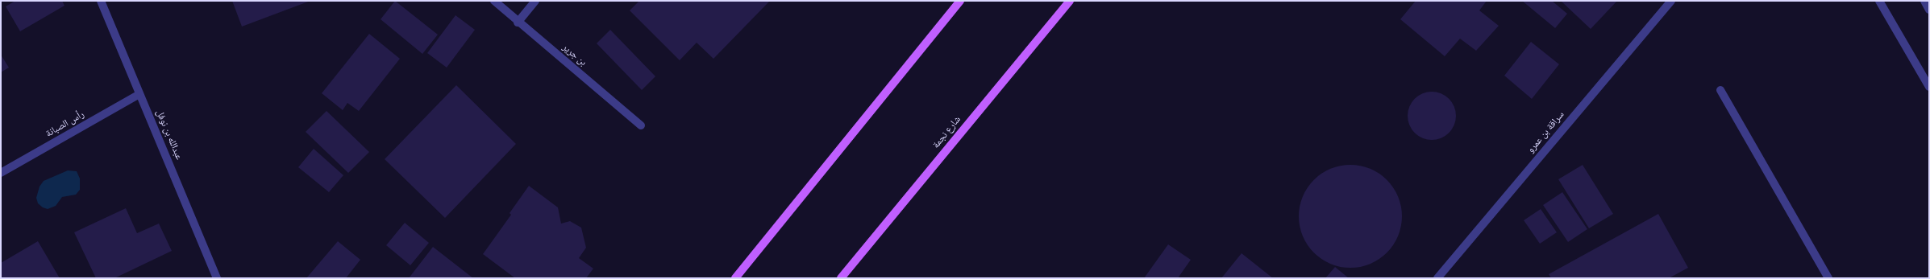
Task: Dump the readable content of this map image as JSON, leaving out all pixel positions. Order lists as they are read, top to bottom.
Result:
{
  "streets": {
    "main road": ["شارع نجمة"],
    "street": [
      "بن جرير",
      "رأس الصبانة",
      "سراقة بن عمرو",
      "عبدالله بن نوفل"
    ]
  },
  "crossings": [
    ["رأس الصبانة", "عبدالله بن نوفل"]
  ]
}
